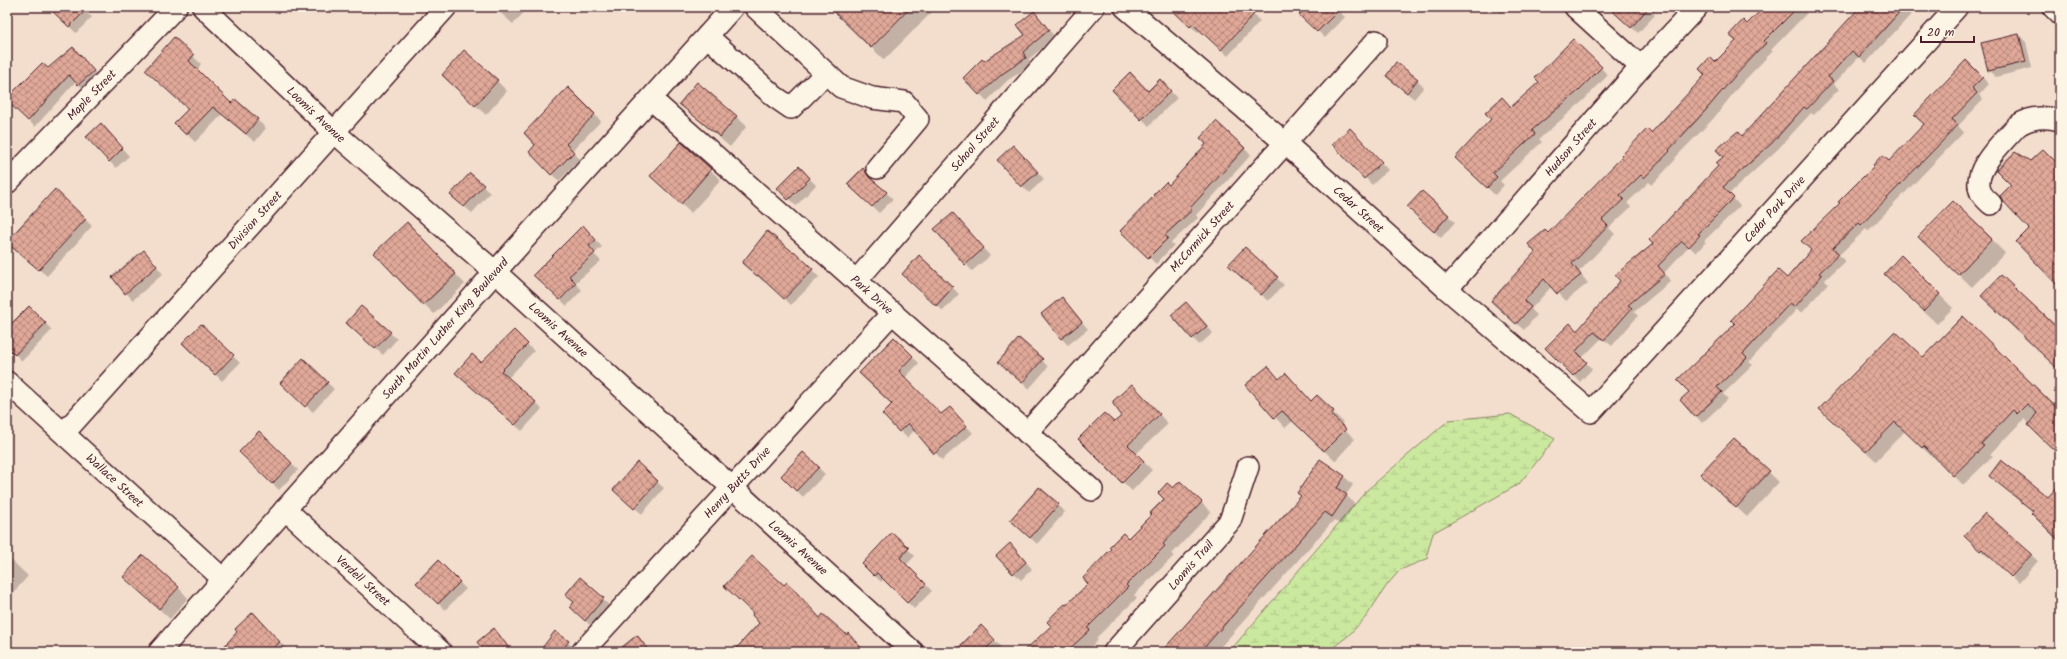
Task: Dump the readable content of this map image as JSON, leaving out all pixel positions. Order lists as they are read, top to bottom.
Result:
{
  "streets": {
    "street": [
      "Maple Street",
      "Loomis Avenue",
      "School Street",
      "Hudson Street",
      "Cedar Street",
      "Cedar Park Drive",
      "Division Street",
      "McCormick Street",
      "Park Drive",
      "South Martin Luther King Boulevard",
      "Wallace Street",
      "Henry Butts Drive",
      "Loomis Trail",
      "Verdell Street"
    ]
  },
  "crossings": [
    ["Loomis Avenue", "Division Street"],
    ["Loomis Avenue", "South Martin Luther King Boulevard"],
    ["Loomis Avenue", "Henry Butts Drive"],
    ["School Street", "Park Drive"],
    ["Hudson Street", "Cedar Street"],
    ["Cedar Street", "Cedar Park Drive"],
    ["Cedar Street", "McCormick Street"],
    ["Division Street", "Wallace Street"],
    ["McCormick Street", "Park Drive"],
    ["Park Drive", "South Martin Luther King Boulevard"],
    ["Park Drive", "Henry Butts Drive"],
    ["South Martin Luther King Boulevard", "Wallace Street"],
    ["South Martin Luther King Boulevard", "Verdell Street"]
  ],
  "scale_bar": "20 m"
}
